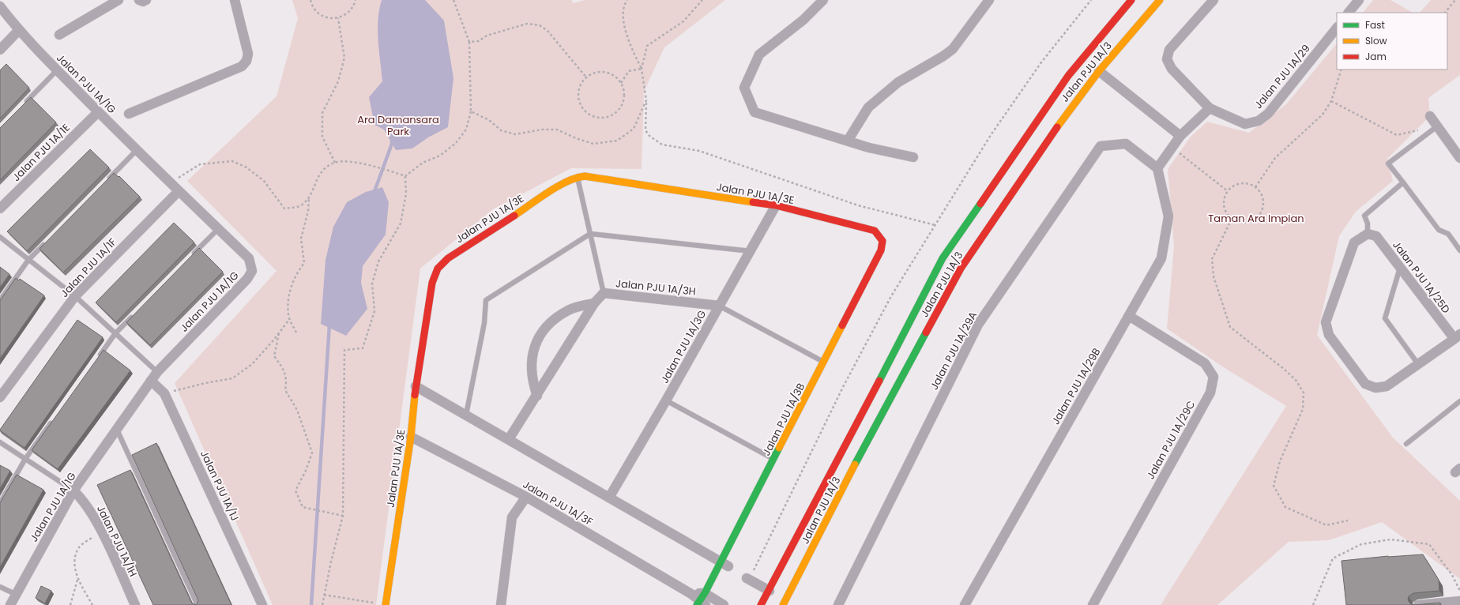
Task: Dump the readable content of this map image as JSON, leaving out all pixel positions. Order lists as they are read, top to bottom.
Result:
{
  "streets": {
    "street": [
      "Jalan PJU 1A/3",
      "Jalan PJU 1A/29",
      "Jalan PJU 1A/1G",
      "Jalan PJU 1A/1E",
      "Jalan PJU 1A/3E",
      "Jalan PJU 1A/1F",
      "Jalan PJU 1A/25D",
      "Jalan PJU 1A/3H",
      "Jalan PJU 1A/3G",
      "Jalan PJU 1A/29A",
      "Jalan PJU 1A/29B",
      "Jalan PJU 1A/3B",
      "Jalan PJU 1A/29C",
      "Jalan PJU 1A/1J",
      "Jalan PJU 1A/3F",
      "Jalan PJU 1A/1H"
    ]
  },
  "crossings": [
    ["Jalan PJU 1A/1G", "Jalan PJU 1A/1E"],
    ["Jalan PJU 1A/1G", "Jalan PJU 1A/1F"],
    ["Jalan PJU 1A/1G", "Jalan PJU 1A/1J"],
    ["Jalan PJU 1A/1G", "Jalan PJU 1A/1H"],
    ["Jalan PJU 1A/3E", "Jalan PJU 1A/3G"],
    ["Jalan PJU 1A/3E", "Jalan PJU 1A/3B"],
    ["Jalan PJU 1A/3E", "Jalan PJU 1A/3F"],
    ["Jalan PJU 1A/3H", "Jalan PJU 1A/3G"],
    ["Jalan PJU 1A/29A", "Jalan PJU 1A/29B"],
    ["Jalan PJU 1A/29B", "Jalan PJU 1A/29C"],
    ["Jalan PJU 1A/3B", "Jalan PJU 1A/3F"]
  ],
  "parks": ["Ara Damansara Park", "Taman Ara Impian"],
  "legend": ["Fast", "Slow", "Jam"]
}
